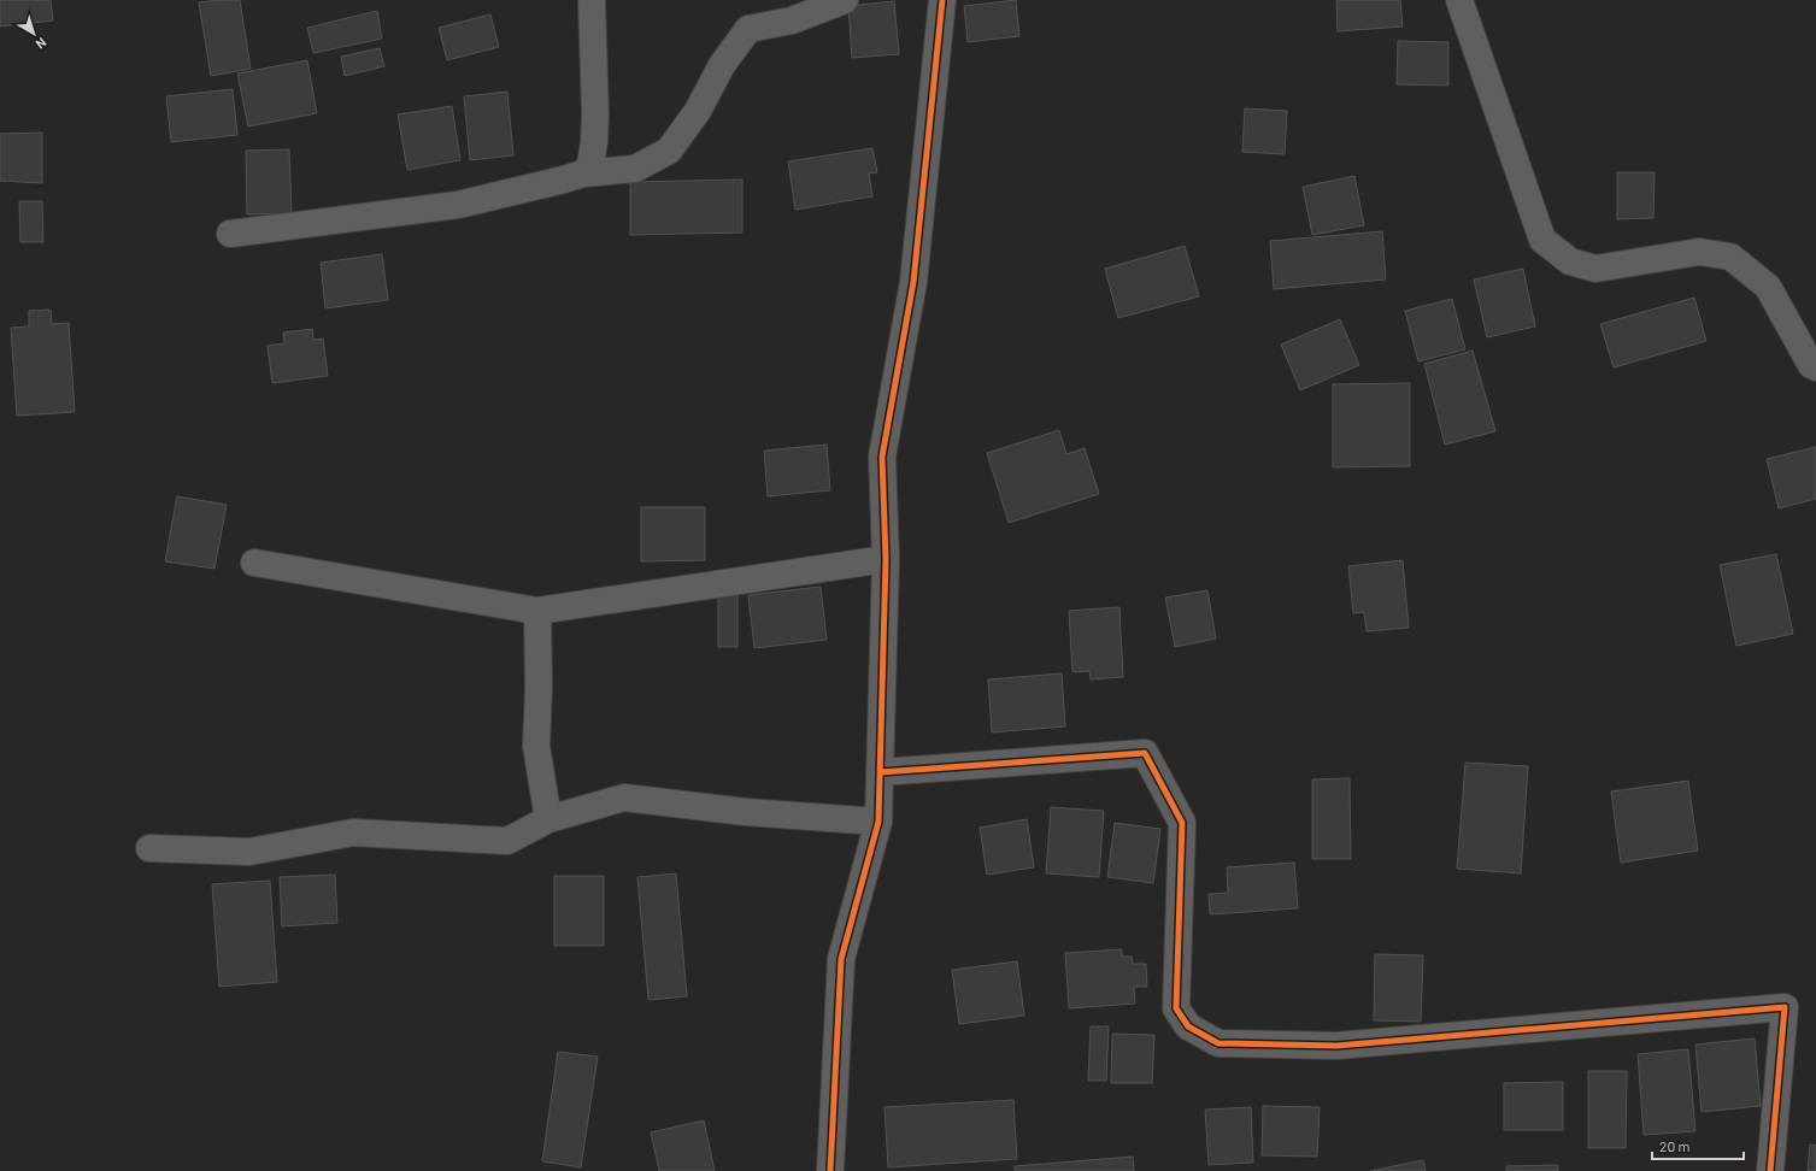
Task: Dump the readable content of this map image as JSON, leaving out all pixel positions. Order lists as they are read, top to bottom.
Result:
{
  "scale_bar": "20 m",
  "north": "bottom right"
}
